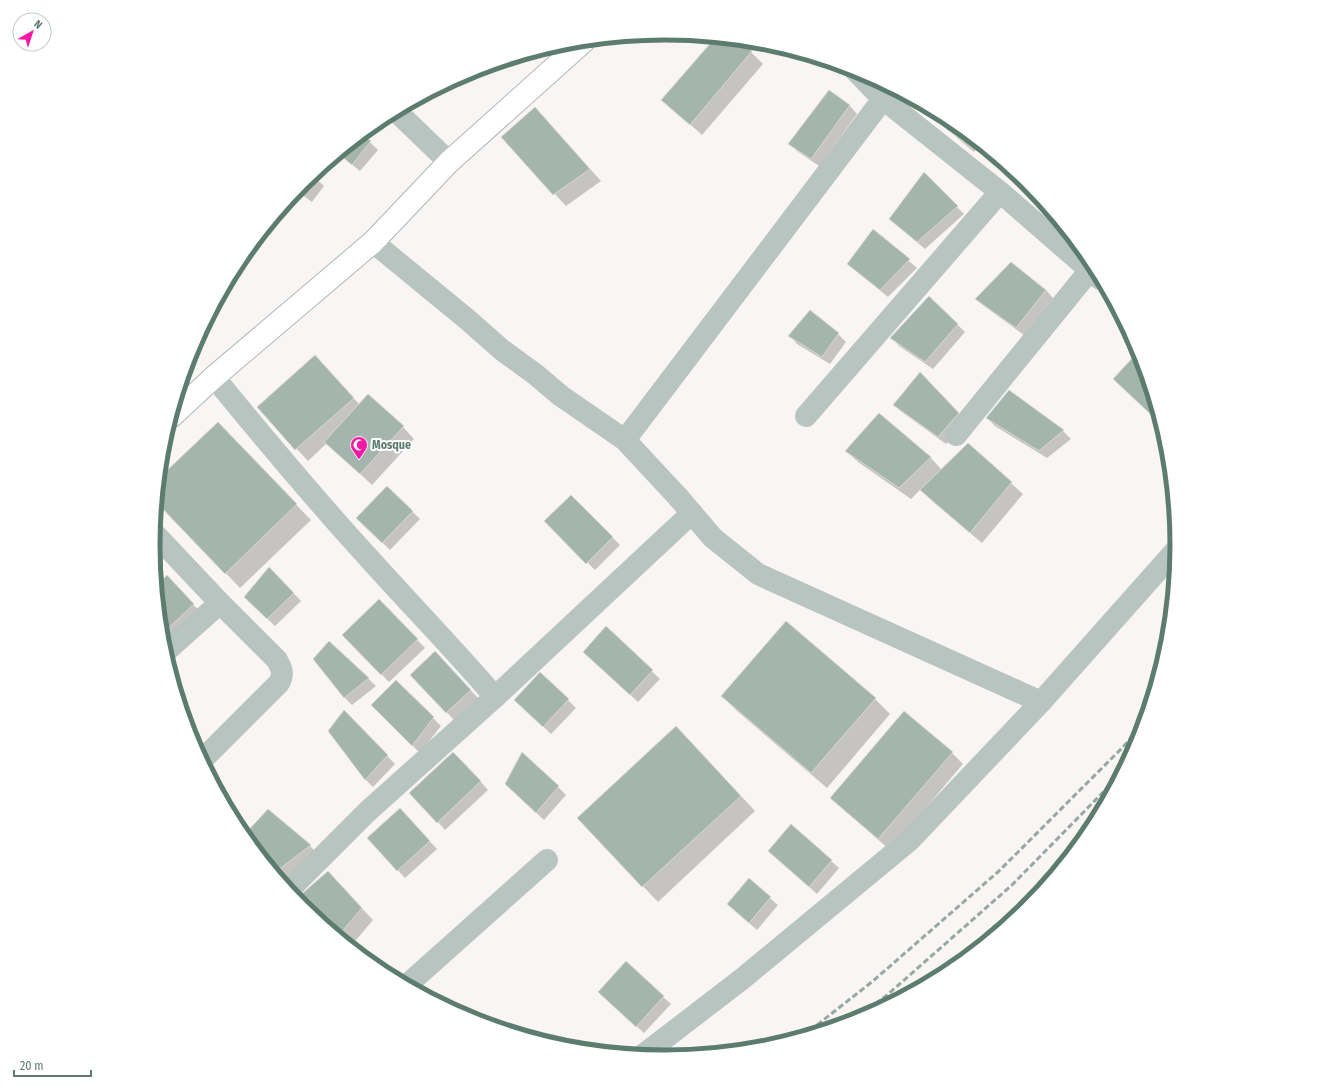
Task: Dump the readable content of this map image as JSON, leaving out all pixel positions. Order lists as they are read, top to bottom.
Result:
{
  "places": {
    "mosque": ["Mosque"]
  },
  "scale_bar": "20 m",
  "north": "top right"
}
